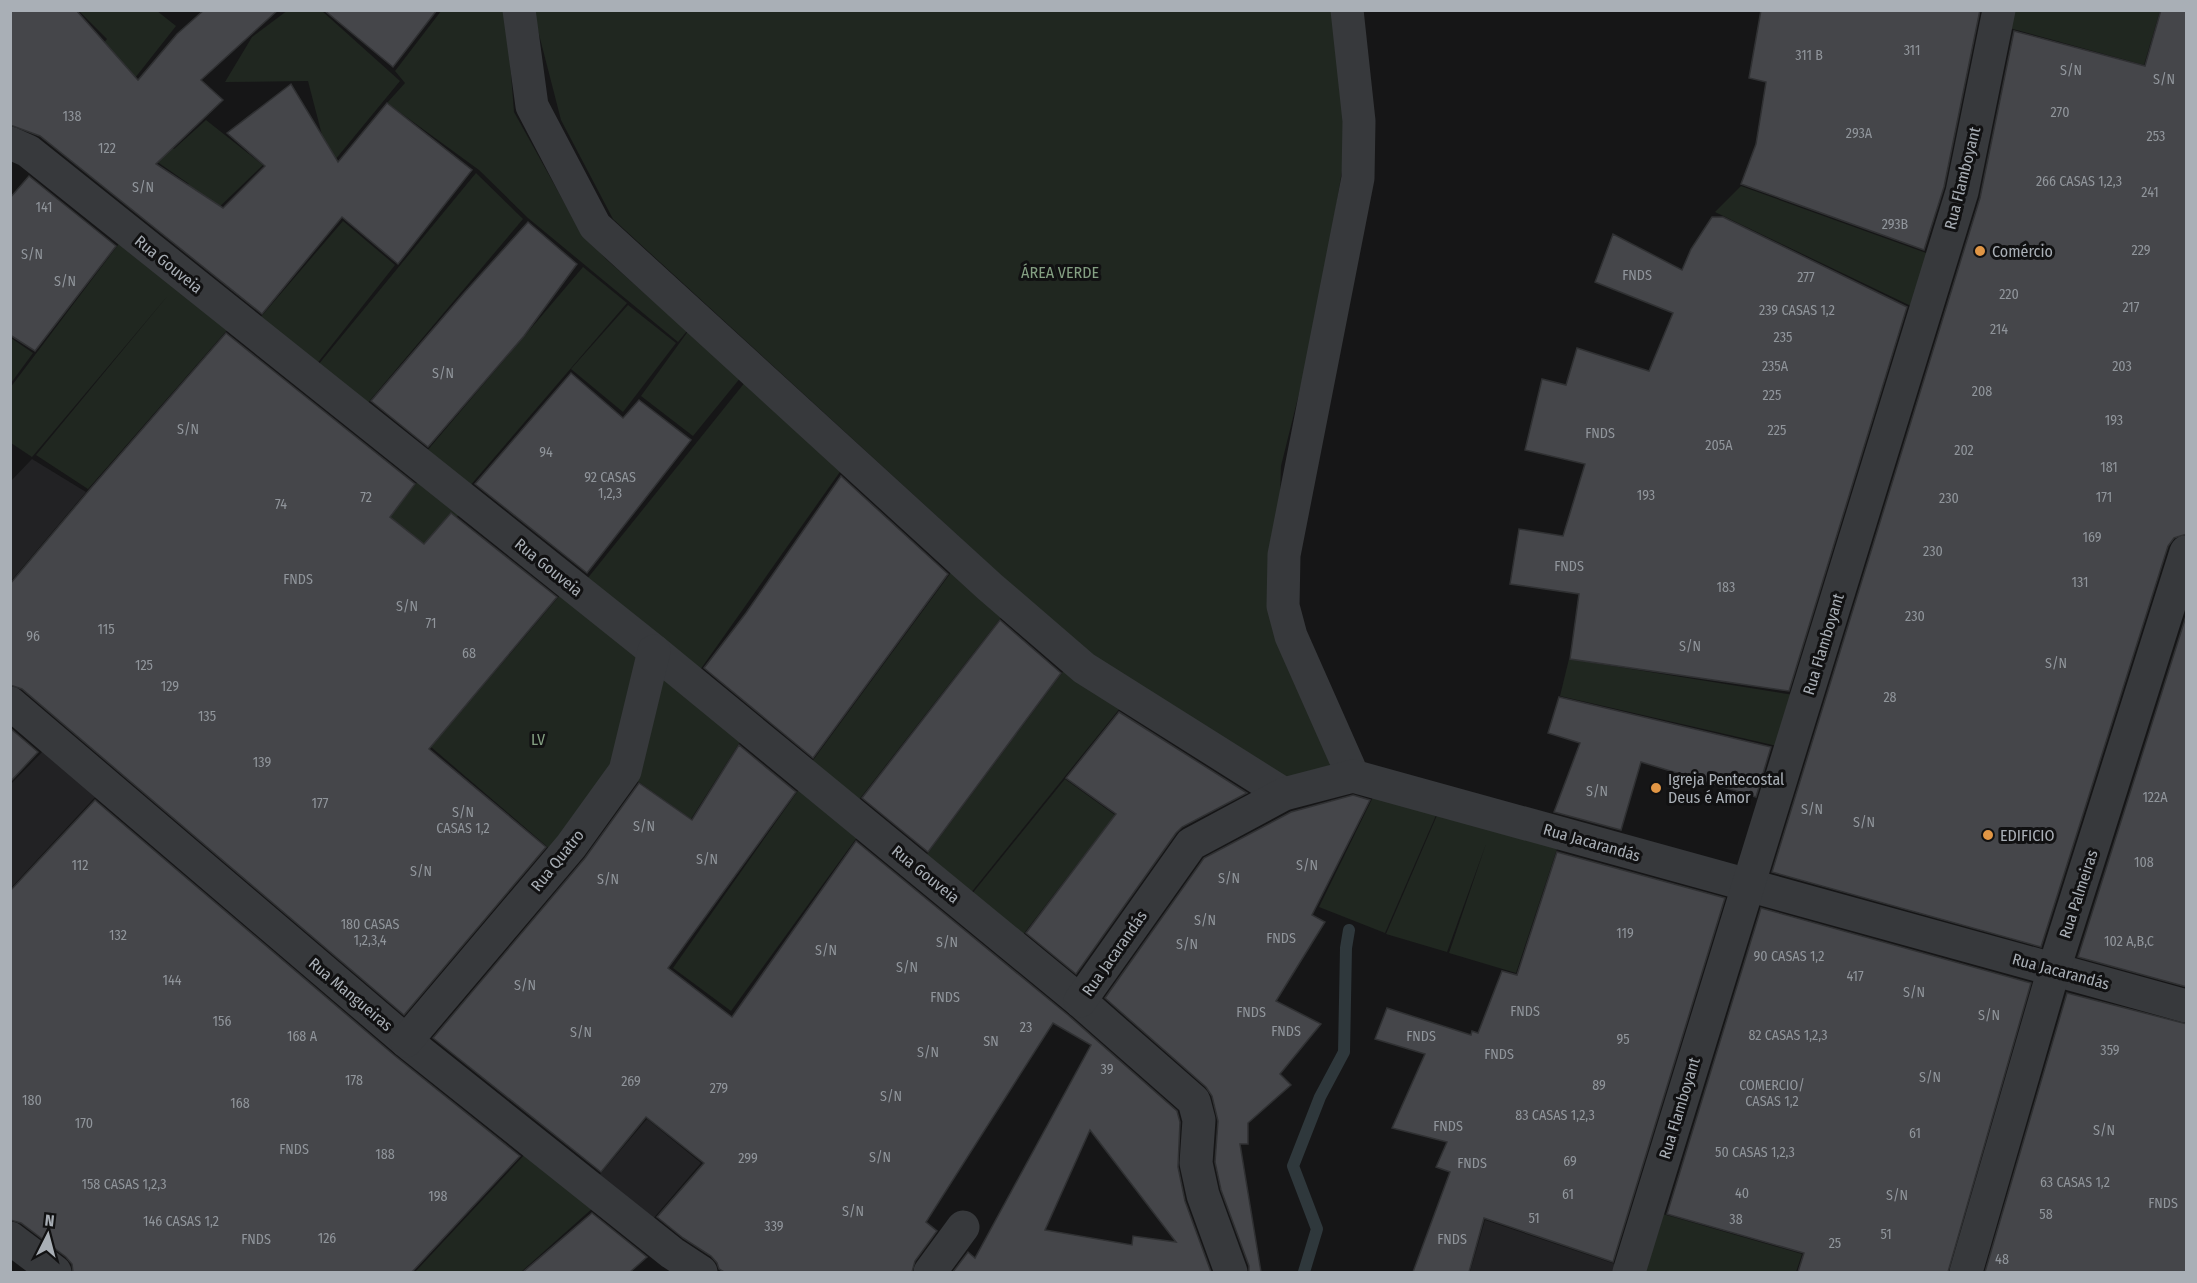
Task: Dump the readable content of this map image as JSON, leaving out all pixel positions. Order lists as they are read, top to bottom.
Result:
{
  "streets": {
    "street": [
      "Rua Flamboyant",
      "Rua Gouveia",
      "Rua Jacarandás",
      "Rua Quatro",
      "Rua Palmeiras",
      "Rua Mangueiras"
    ]
  },
  "crossings": [
    ["Rua Flamboyant", "Rua Jacarandás"],
    ["Rua Gouveia", "Rua Jacarandás"],
    ["Rua Gouveia", "Rua Quatro"],
    ["Rua Jacarandás", "Rua Palmeiras"],
    ["Rua Quatro", "Rua Mangueiras"]
  ],
  "parks": ["ÁREA VERDE", "LV"],
  "places": ["Comércio", "Igreja Pentecostal Deus é Amor", "EDIFICIO"],
  "house_numbers": [
    "311",
    "311 B",
    "S/N",
    "S/N",
    "270",
    "138",
    "293A",
    "253",
    "122",
    "266 CASAS 1,2,3",
    "S/N",
    "241",
    "141",
    "293B",
    "229",
    "S/N",
    "FNDS",
    "277",
    "S/N",
    "220",
    "217",
    "239 CASAS 1,2",
    "214",
    "235",
    "235A",
    "203",
    "S/N",
    "208",
    "225",
    "193",
    "S/N",
    "225",
    "FNDS",
    "205A",
    "202",
    "94",
    "181",
    "92 CASAS 1,2,3",
    "193",
    "72",
    "171",
    "230",
    "74",
    "169",
    "230",
    "FNDS",
    "FNDS",
    "131",
    "183",
    "S/N",
    "230",
    "71",
    "115",
    "96",
    "S/N",
    "68",
    "S/N",
    "125",
    "129",
    "28",
    "135",
    "139",
    "S/N",
    "122A",
    "177",
    "S/N",
    "S/N CASAS 1,2",
    "S/N",
    "S/N",
    "S/N",
    "108",
    "112",
    "S/N",
    "S/N",
    "S/N",
    "S/N",
    "S/N",
    "180 CASAS 1,2,3,4",
    "119",
    "132",
    "FNDS",
    "102 A,B,C",
    "S/N",
    "S/N",
    "S/N",
    "90 CASAS 1,2",
    "S/N",
    "417",
    "144",
    "S/N",
    "S/N",
    "FNDS",
    "FNDS",
    "FNDS",
    "S/N",
    "156",
    "23",
    "FNDS",
    "S/N",
    "82 CASAS 1,2,3",
    "168 A",
    "FNDS",
    "95",
    "SN",
    "359",
    "S/N",
    "FNDS",
    "39",
    "S/N",
    "178",
    "269",
    "89",
    "COMERCIO/ CASAS 1,2",
    "279",
    "S/N",
    "180",
    "168",
    "83 CASAS 1,2,3",
    "170",
    "FNDS",
    "S/N",
    "61",
    "FNDS",
    "50 CASAS 1,2,3",
    "188",
    "S/N",
    "299",
    "69",
    "FNDS",
    "63 CASAS 1,2",
    "158 CASAS 1,2,3",
    "40",
    "61",
    "S/N",
    "198",
    "FNDS",
    "S/N",
    "58",
    "51",
    "38",
    "146 CASAS 1,2",
    "339",
    "51",
    "126",
    "FNDS",
    "FNDS",
    "25",
    "48"
  ],
  "north": "top"
}
